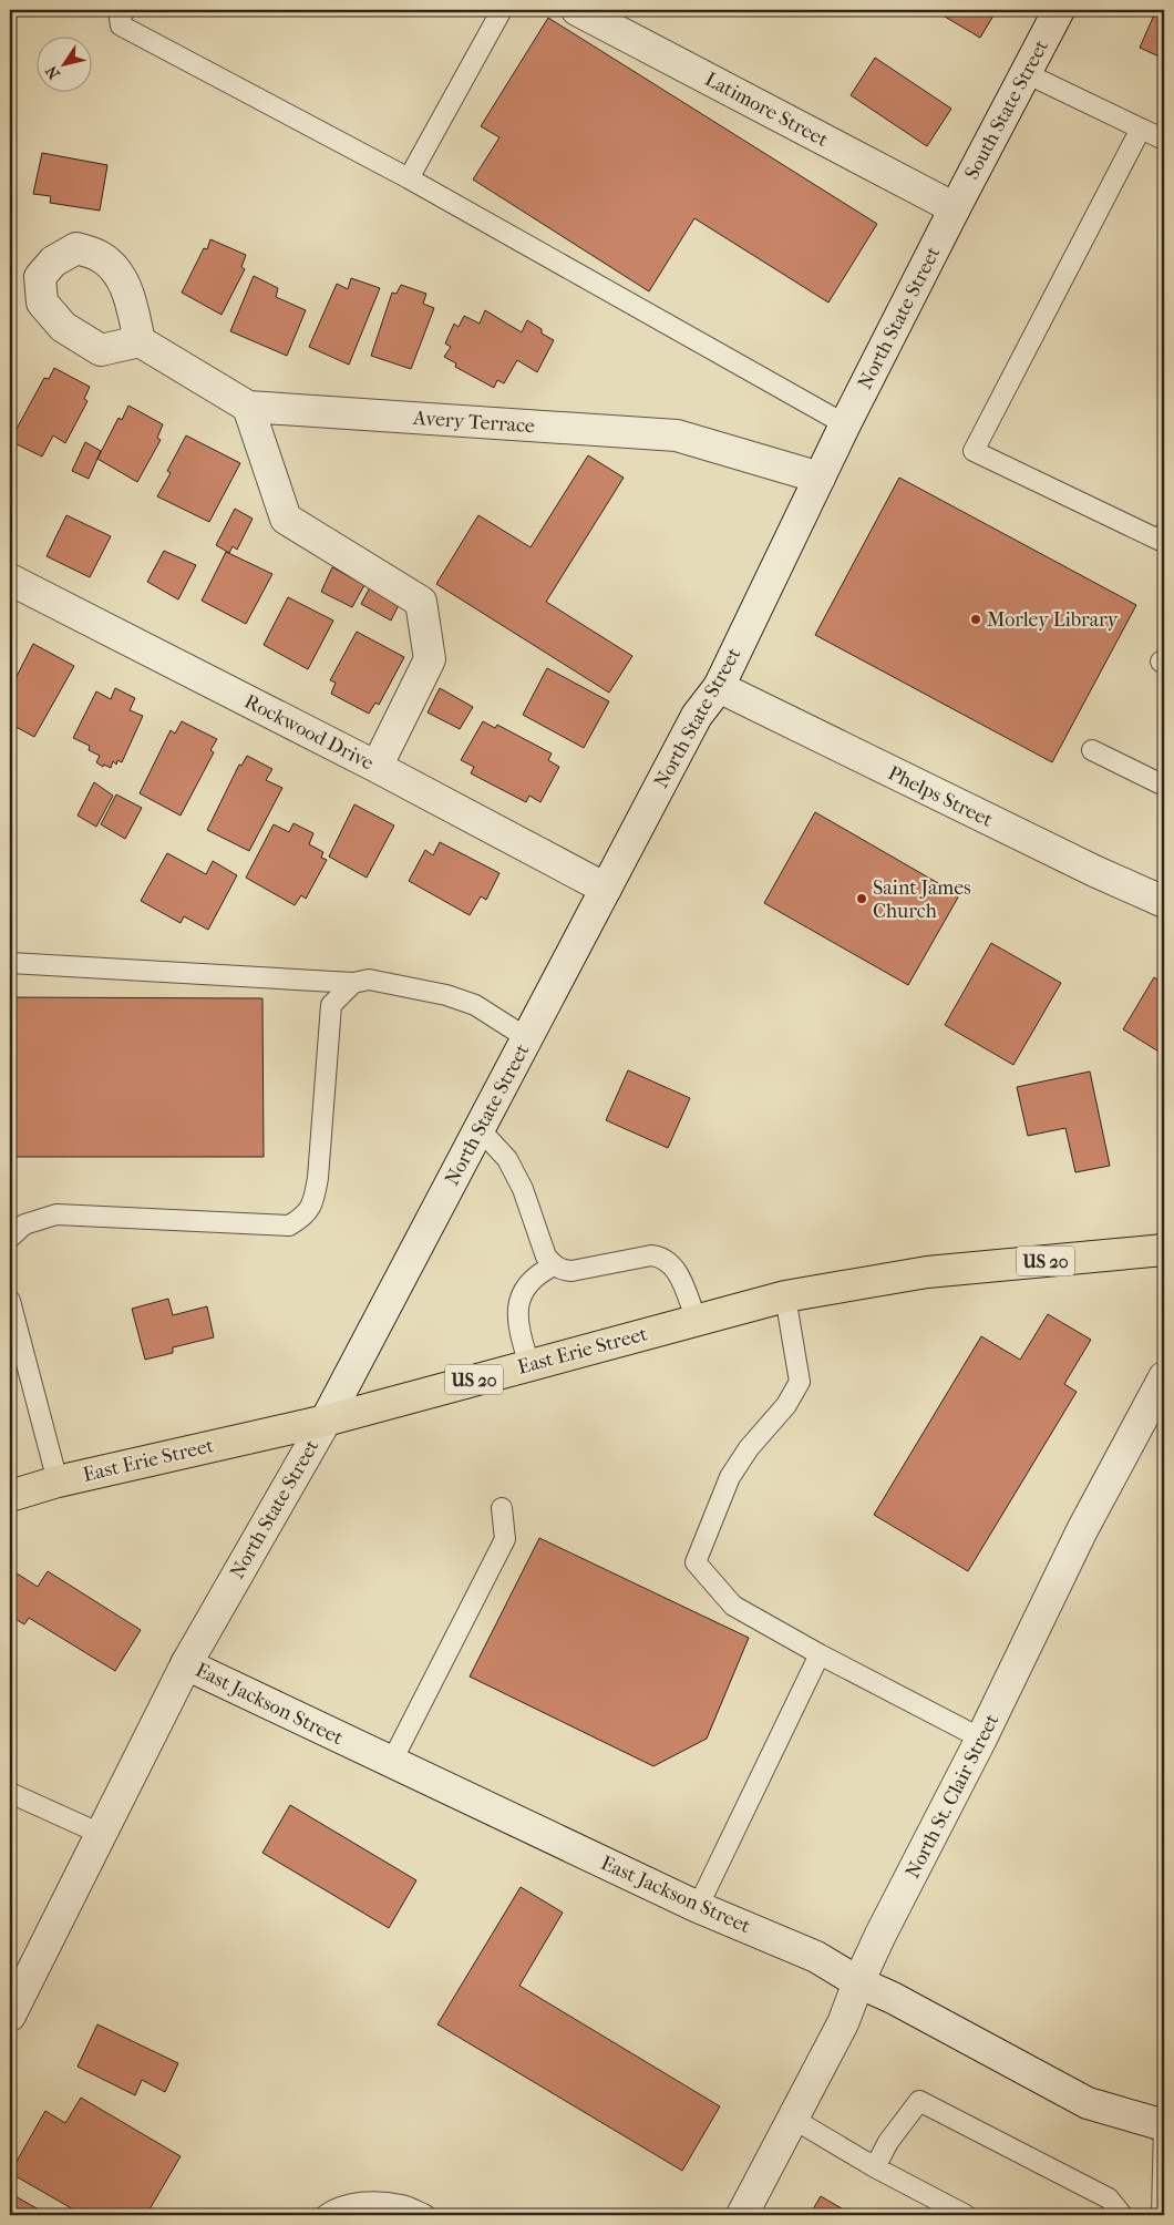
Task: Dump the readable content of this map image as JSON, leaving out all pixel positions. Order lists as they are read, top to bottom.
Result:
{
  "streets": {
    "main road": ["US 20", "East Erie Street"],
    "street": [
      "Latimore Street",
      "South State Street",
      "North State Street",
      "Avery Terrace",
      "Rockwood Drive",
      "Phelps Street",
      "East Jackson Street",
      "North St. Clair Street"
    ]
  },
  "crossings": [
    ["Latimore Street", "South State Street"],
    ["Latimore Street", "North State Street"],
    ["South State Street", "North State Street"],
    ["North State Street", "Avery Terrace"],
    ["North State Street", "Rockwood Drive"],
    ["North State Street", "Phelps Street"],
    ["North State Street", "East Erie Street"],
    ["North State Street", "East Jackson Street"],
    ["East Jackson Street", "North St. Clair Street"]
  ],
  "places": ["Morley Library", "Saint James Church"],
  "north": "bottom left"
}
